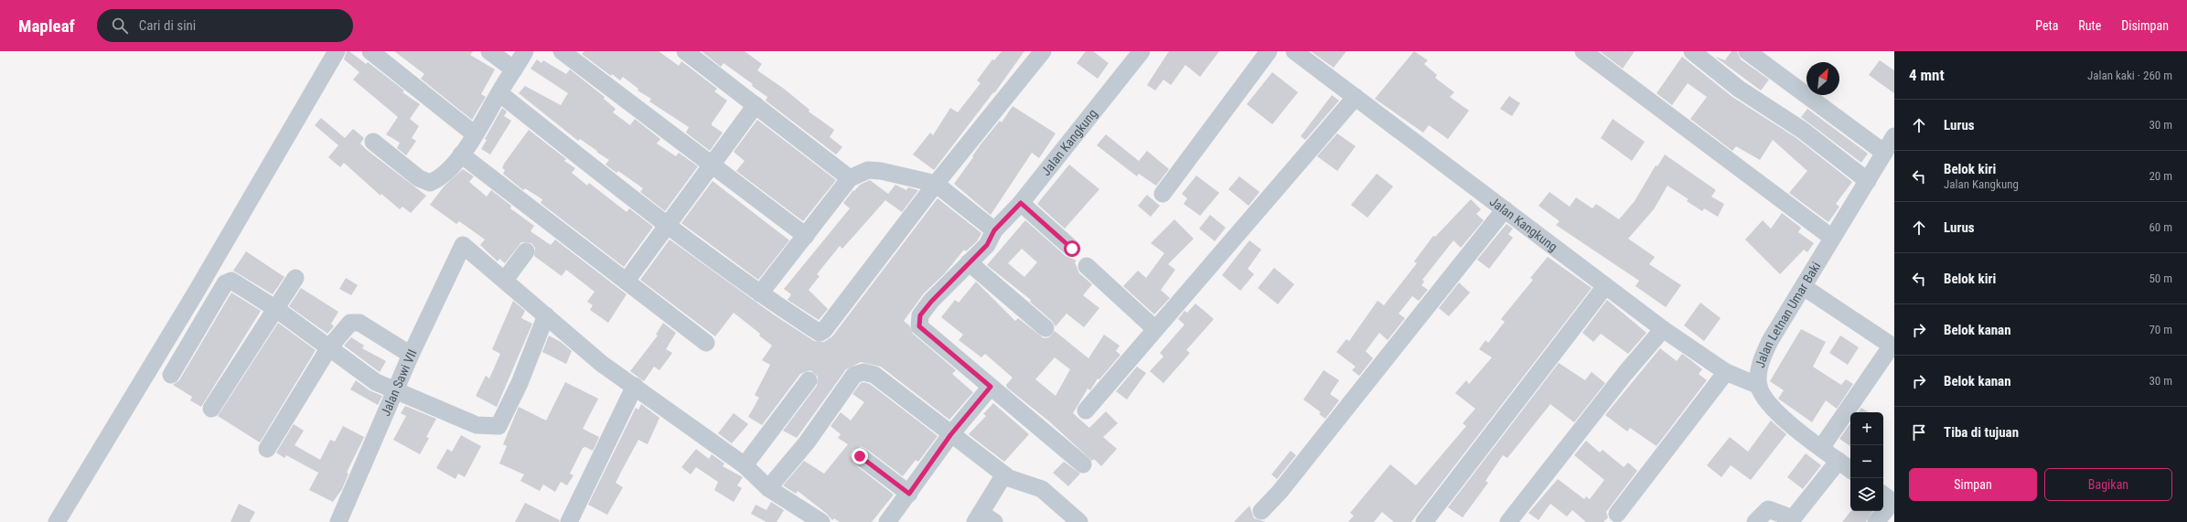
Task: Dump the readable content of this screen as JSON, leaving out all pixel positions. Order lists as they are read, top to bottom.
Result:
{
  "streets": {
    "street": ["Jalan Kangkung", "Jalan Letnan Umar Baki", "Jalan Sawi VII"]
  },
  "crossings": [
    ["Jalan Kangkung", "Jalan Letnan Umar Baki"]
  ],
  "north": "top right",
  "page": {
    "header": "Mapleaf",
    "search": "Cari di sini",
    "nav": ["Peta", "Rute", "Disimpan"],
    "heading": ["4 mnt", "Jalan kaki · 260 m"],
    "list": [
      ["Lurus", "30 m"],
      ["Belok kiri", "Jalan Kangkung", "20 m"],
      ["Lurus", "60 m"],
      ["Belok kiri", "50 m"],
      ["Belok kanan", "70 m"],
      ["Belok kanan", "30 m"],
      "Tiba di tujuan"
    ],
    "map_buttons": ["+", "−"],
    "buttons": ["Simpan", "Bagikan"]
  }
}
